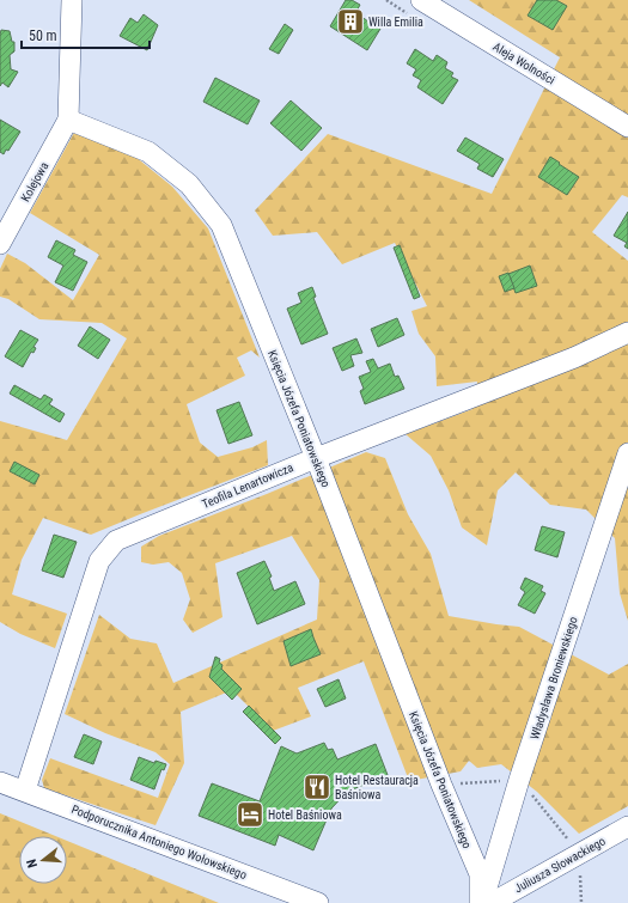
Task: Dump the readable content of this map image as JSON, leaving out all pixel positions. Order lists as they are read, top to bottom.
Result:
{
  "streets": {
    "street": [
      "Aleja Wolności",
      "Kolejowa",
      "Księcia Józefa Poniatowskiego",
      "Teofila Lenartowicza",
      "Władysława Broniewskiego",
      "Podporucznika Antoniego Wołowskiego",
      "Juliusza Słowackiego"
    ]
  },
  "crossings": [
    ["Kolejowa", "Księcia Józefa Poniatowskiego"],
    ["Księcia Józefa Poniatowskiego", "Teofila Lenartowicza"],
    ["Księcia Józefa Poniatowskiego", "Władysława Broniewskiego"],
    ["Teofila Lenartowicza", "Podporucznika Antoniego Wołowskiego"]
  ],
  "places": {
    "building": ["Willa Emilia"],
    "restaurant": ["Hotel Restauracja Baśniowa"],
    "hotel": ["Hotel Baśniowa"]
  },
  "scale_bar": "50 m",
  "north": "left"
}
